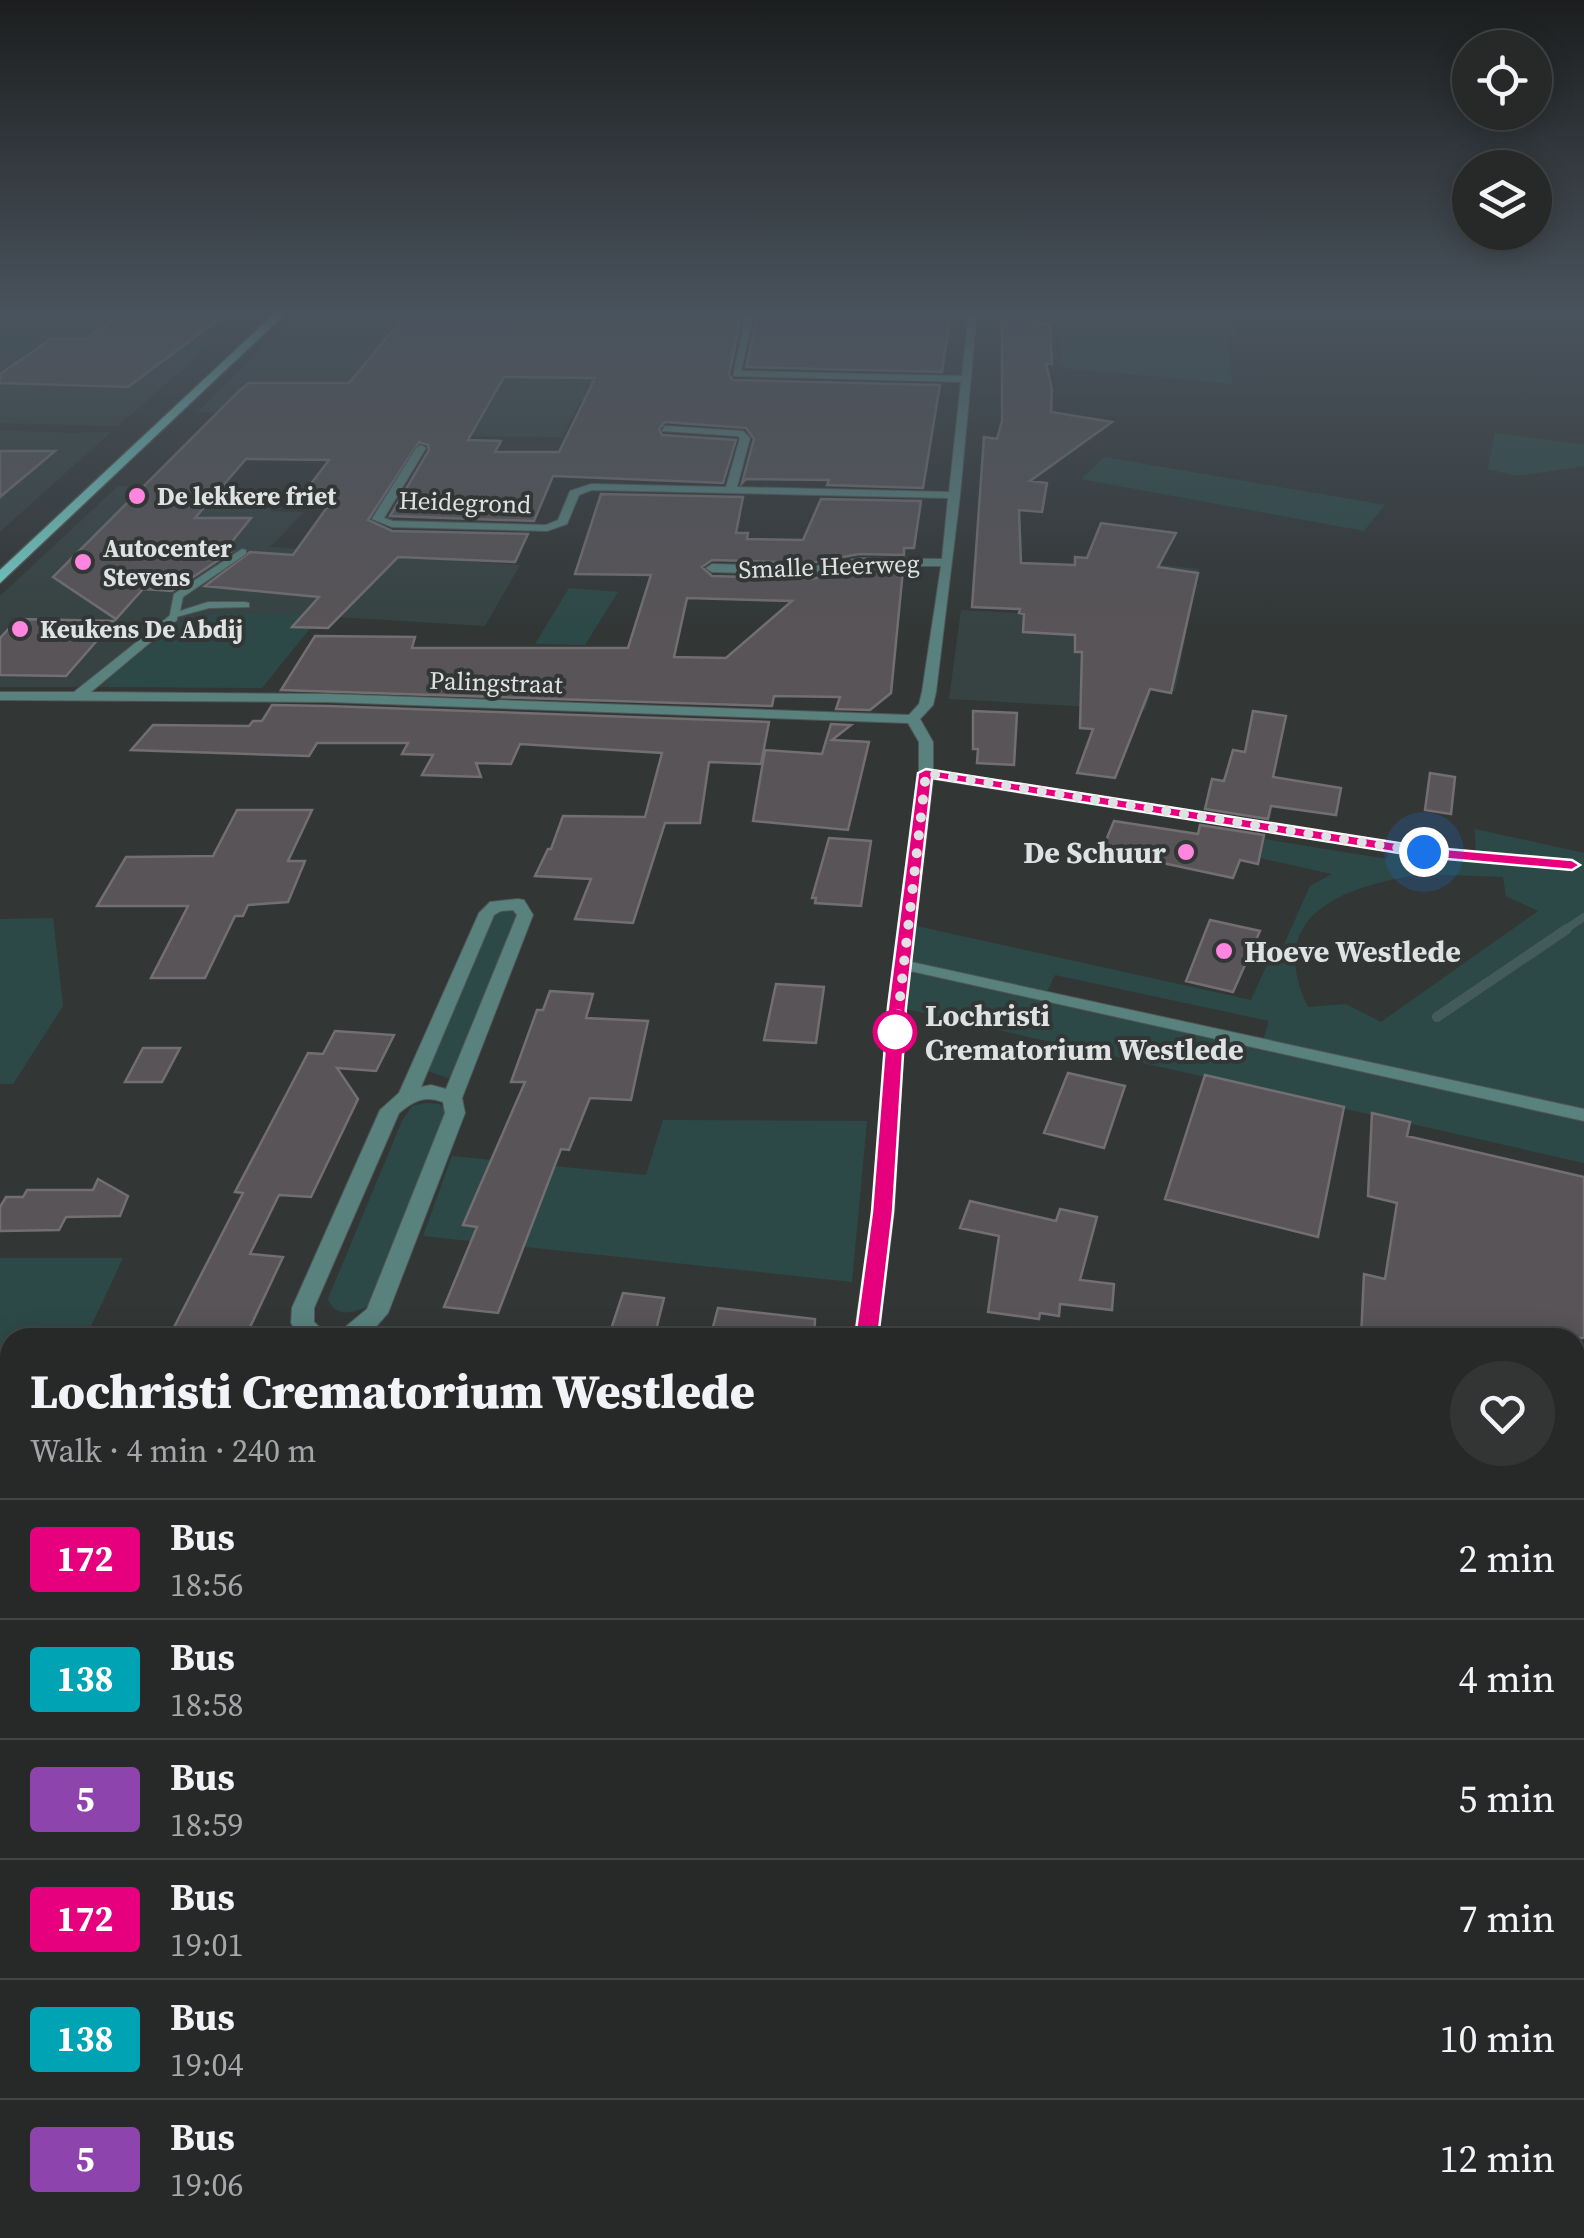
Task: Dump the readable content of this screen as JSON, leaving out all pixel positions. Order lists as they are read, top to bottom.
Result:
{
  "streets": {
    "street": ["Heidegrond", "Smalle Heerweg", "Palingstraat"]
  },
  "crossings": [
    ["Heidegrond", "Smalle Heerweg"],
    ["Smalle Heerweg", "Palingstraat"]
  ],
  "places": [
    "De lekkere friet",
    "Autocenter Stevens",
    "Keukens De Abdij",
    "De Schuur",
    "Hoeve Westlede",
    "Lochristi Crematorium Westlede"
  ],
  "lines": ["bus line 172"],
  "page": {
    "heading": ["Lochristi Crematorium Westlede", "Walk · 4 min · 240 m"],
    "list": [
      {
        "mark": "172",
        "name": "Bus",
        "note": "18:56",
        "value": "2 min"
      },
      {
        "mark": "138",
        "name": "Bus",
        "note": "18:58",
        "value": "4 min"
      },
      {
        "mark": "5",
        "name": "Bus",
        "note": "18:59",
        "value": "5 min"
      },
      {
        "mark": "172",
        "name": "Bus",
        "note": "19:01",
        "value": "7 min"
      },
      {
        "mark": "138",
        "name": "Bus",
        "note": "19:04",
        "value": "10 min"
      },
      {
        "mark": "5",
        "name": "Bus",
        "note": "19:06",
        "value": "12 min"
      }
    ]
  }
}
